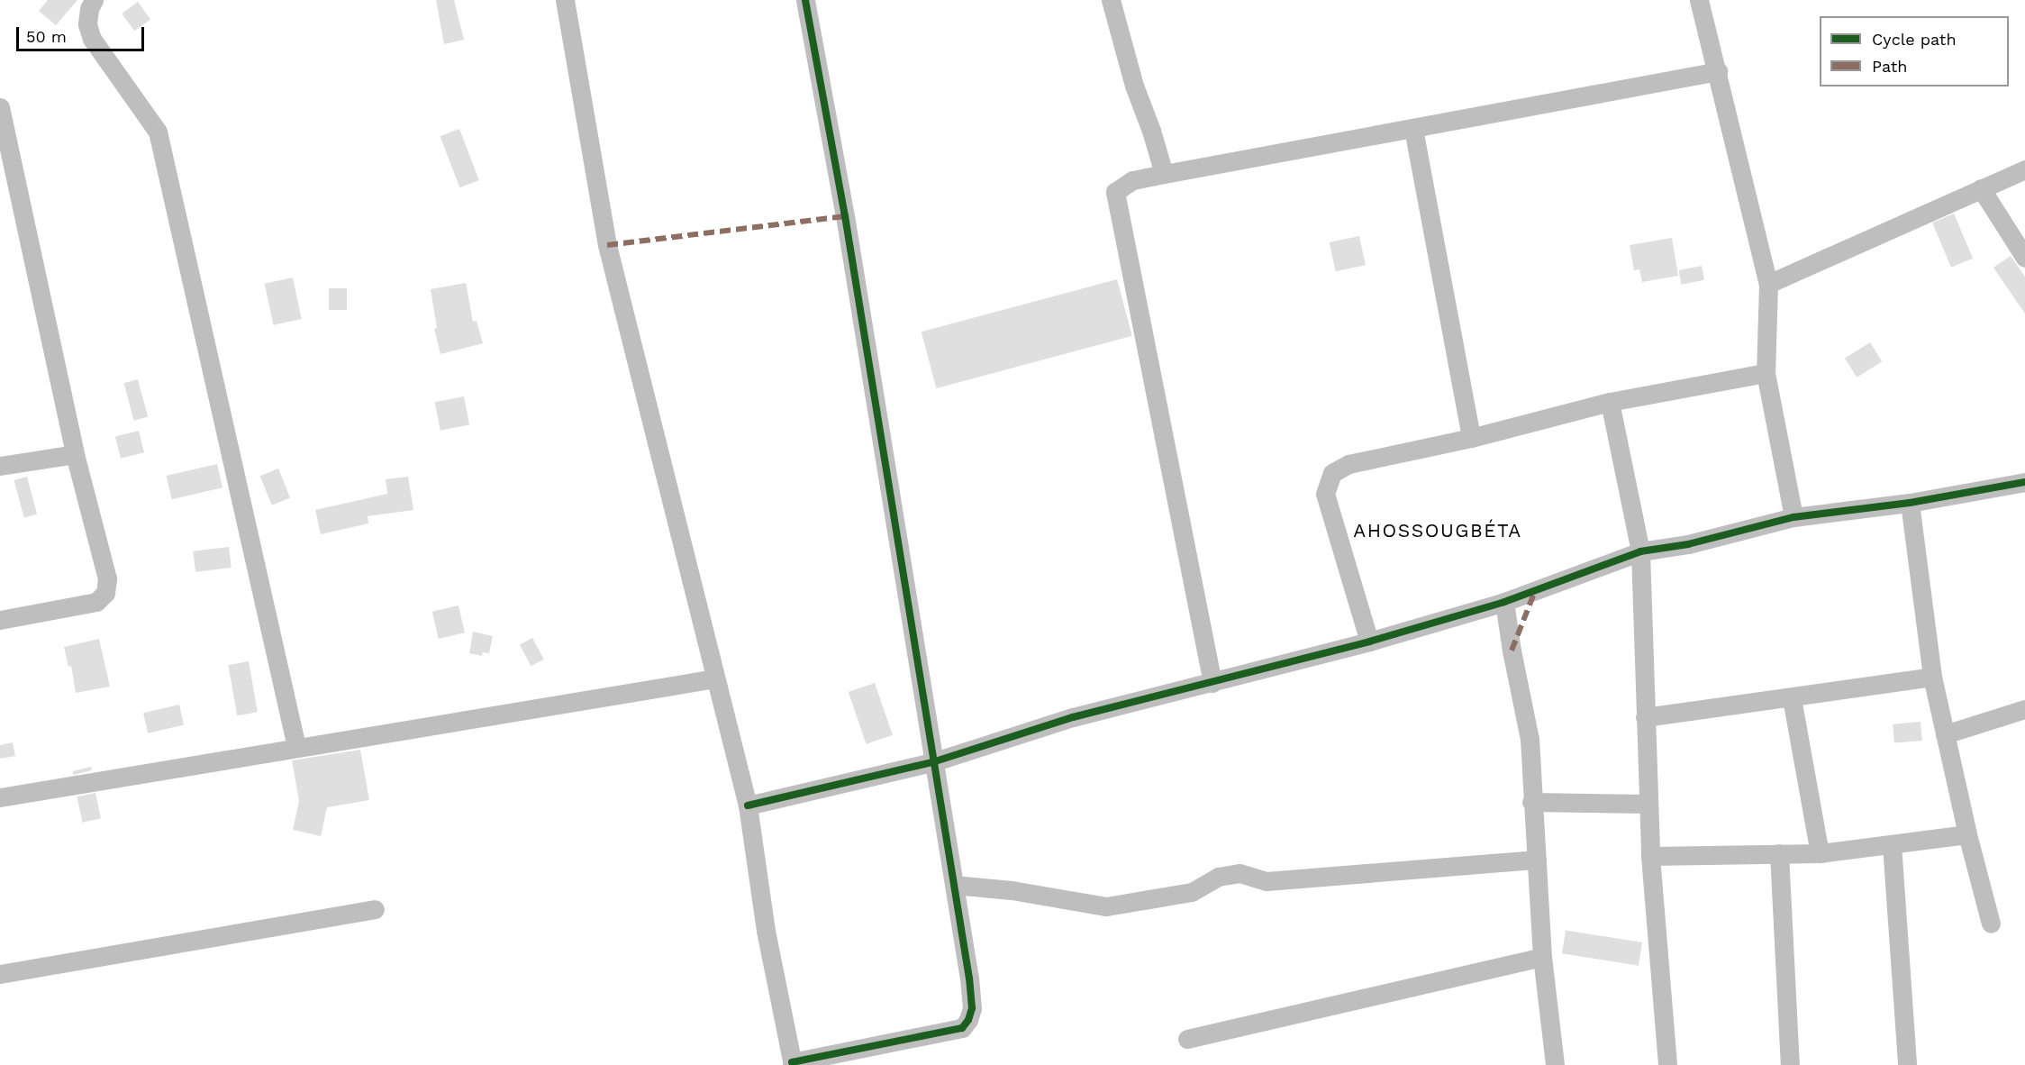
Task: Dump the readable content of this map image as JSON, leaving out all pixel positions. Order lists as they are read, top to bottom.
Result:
{
  "districts": ["AHOSSOUGBÉTA"],
  "legend": ["Cycle path", "Path"],
  "scale_bar": "50 m"
}
